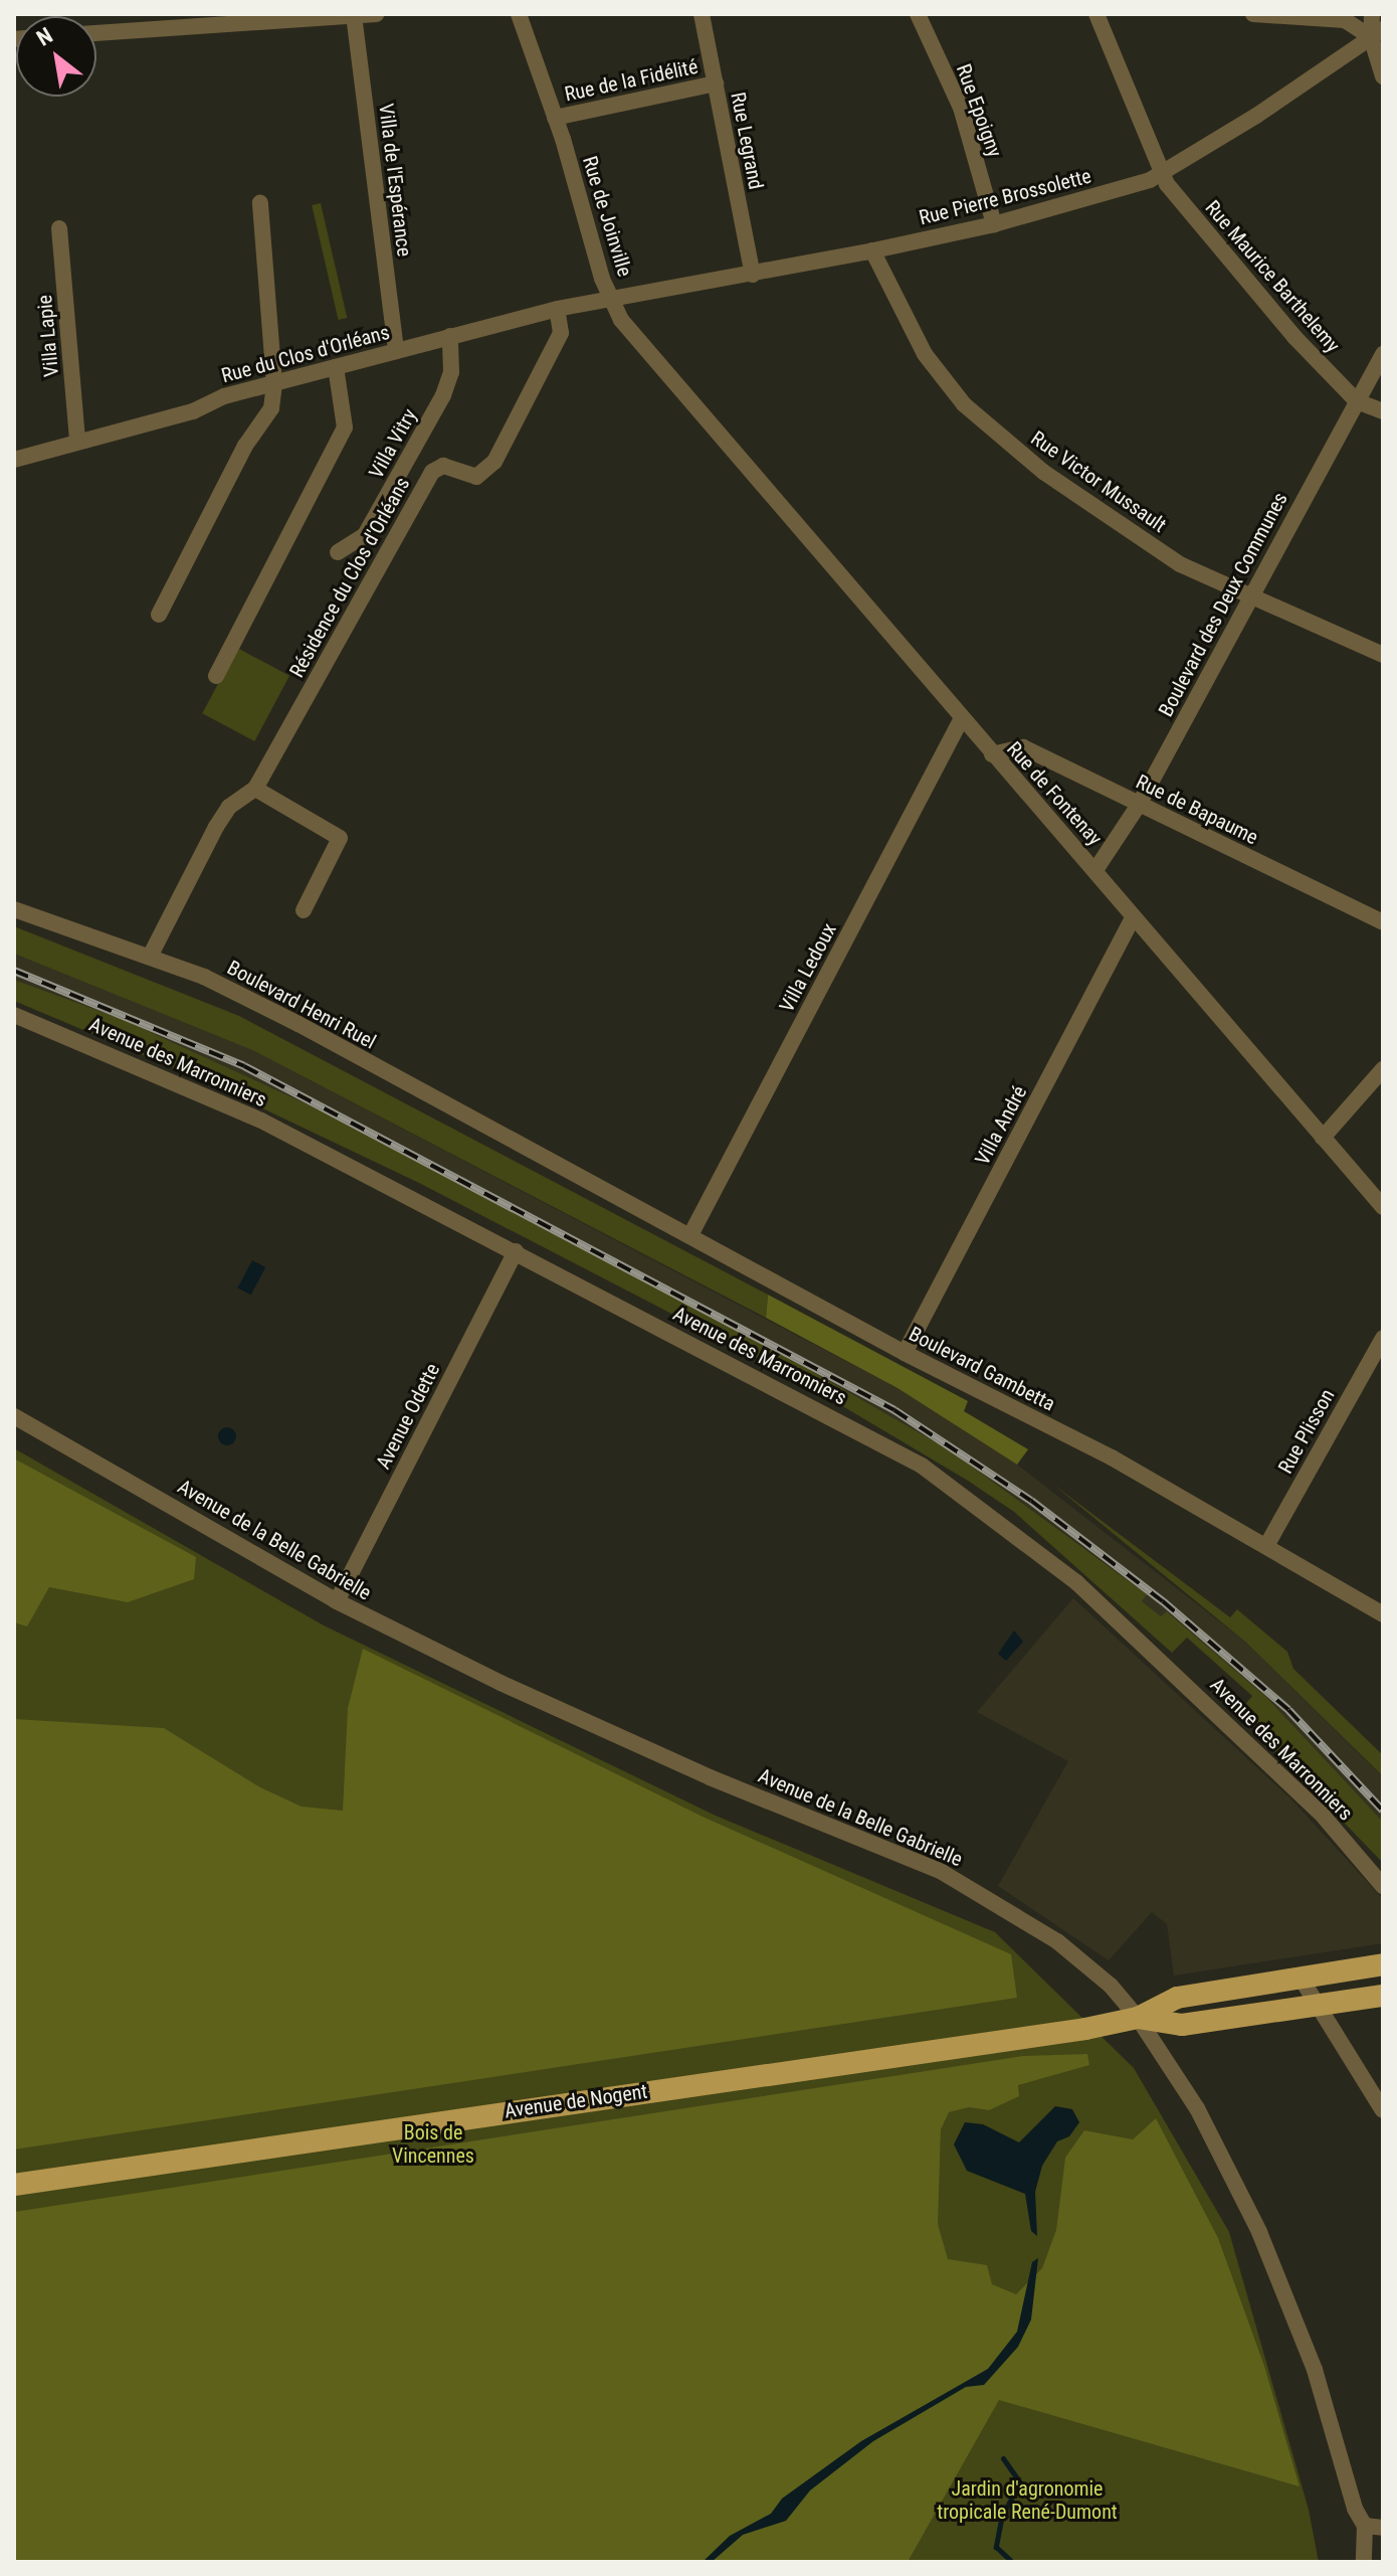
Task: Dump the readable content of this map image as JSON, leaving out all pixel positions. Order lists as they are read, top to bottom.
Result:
{
  "streets": {
    "main road": ["Avenue de Nogent"],
    "street": [
      "Rue de la Fidélité",
      "Rue Epoigny",
      "Rue Legrand",
      "Villa de l'Espérance",
      "Rue Pierre Brossolette",
      "Rue de Joinville",
      "Rue Maurice Barthelemy",
      "Villa Lapie",
      "Rue du Clos d'Orléans",
      "Villa Vitry",
      "Rue Victor Mussault",
      "Résidence du Clos d'Orléans",
      "Boulevard des Deux Communes",
      "Rue de Fontenay",
      "Rue de Bapaume",
      "Villa Ledoux",
      "Boulevard Henri Ruel",
      "Avenue des Marronniers",
      "Villa André",
      "Boulevard Gambetta",
      "Avenue Odette",
      "Rue Plisson",
      "Avenue de la Belle Gabrielle"
    ]
  },
  "crossings": [
    ["Rue de la Fidélité", "Rue Legrand"],
    ["Rue de la Fidélité", "Rue de Joinville"],
    ["Rue Epoigny", "Rue Pierre Brossolette"],
    ["Rue Legrand", "Rue Pierre Brossolette"],
    ["Villa de l'Espérance", "Rue du Clos d'Orléans"],
    ["Rue Pierre Brossolette", "Rue de Joinville"],
    ["Rue Pierre Brossolette", "Rue Maurice Barthelemy"],
    ["Rue Pierre Brossolette", "Rue du Clos d'Orléans"],
    ["Rue Pierre Brossolette", "Rue Victor Mussault"],
    ["Rue de Joinville", "Rue du Clos d'Orléans"],
    ["Rue de Joinville", "Rue de Fontenay"],
    ["Rue Maurice Barthelemy", "Boulevard des Deux Communes"],
    ["Villa Lapie", "Rue du Clos d'Orléans"],
    ["Rue du Clos d'Orléans", "Villa Vitry"],
    ["Rue du Clos d'Orléans", "Résidence du Clos d'Orléans"],
    ["Rue Victor Mussault", "Boulevard des Deux Communes"],
    ["Résidence du Clos d'Orléans", "Boulevard Henri Ruel"],
    ["Boulevard des Deux Communes", "Rue de Fontenay"],
    ["Boulevard des Deux Communes", "Rue de Bapaume"],
    ["Rue de Fontenay", "Rue de Bapaume"],
    ["Rue de Fontenay", "Villa Ledoux"],
    ["Rue de Fontenay", "Villa André"],
    ["Villa Ledoux", "Boulevard Gambetta"],
    ["Boulevard Henri Ruel", "Boulevard Gambetta"],
    ["Avenue des Marronniers", "Avenue Odette"],
    ["Villa André", "Boulevard Gambetta"],
    ["Boulevard Gambetta", "Rue Plisson"],
    ["Avenue Odette", "Avenue de la Belle Gabrielle"],
    ["Avenue de la Belle Gabrielle", "Avenue de Nogent"]
  ],
  "parks": ["Bois de Vincennes", "Jardin d'agronomie tropicale René-Dumont"],
  "north": "top left"
}
